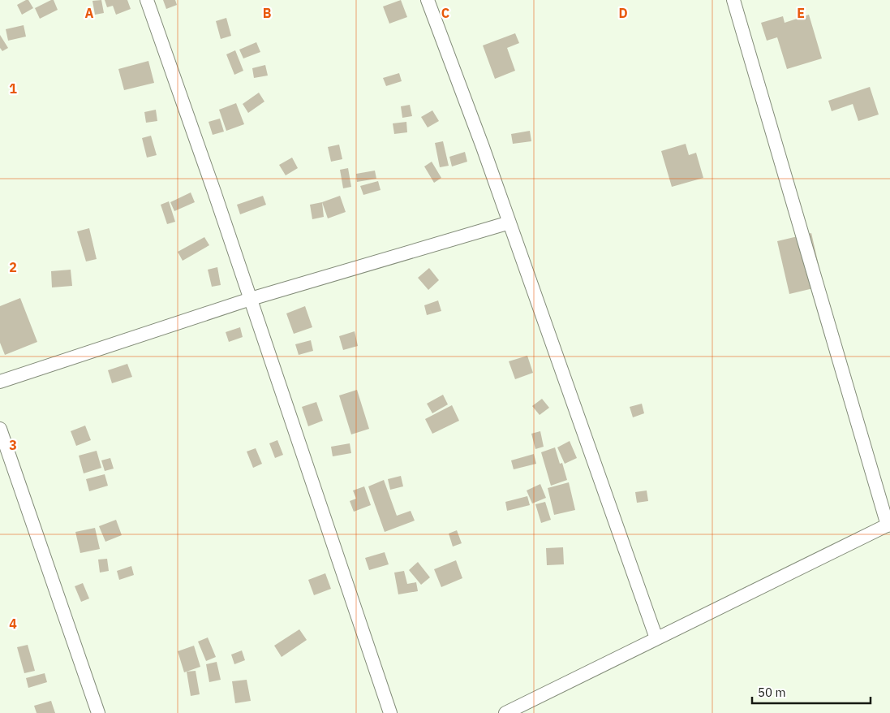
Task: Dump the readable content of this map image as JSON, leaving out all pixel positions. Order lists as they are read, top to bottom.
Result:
{
  "scale_bar": "50 m",
  "grid": {
    "columns": [
      "A",
      "B",
      "C",
      "D",
      "E"
    ],
    "rows": [
      "1",
      "2",
      "3",
      "4"
    ]
  }
}
